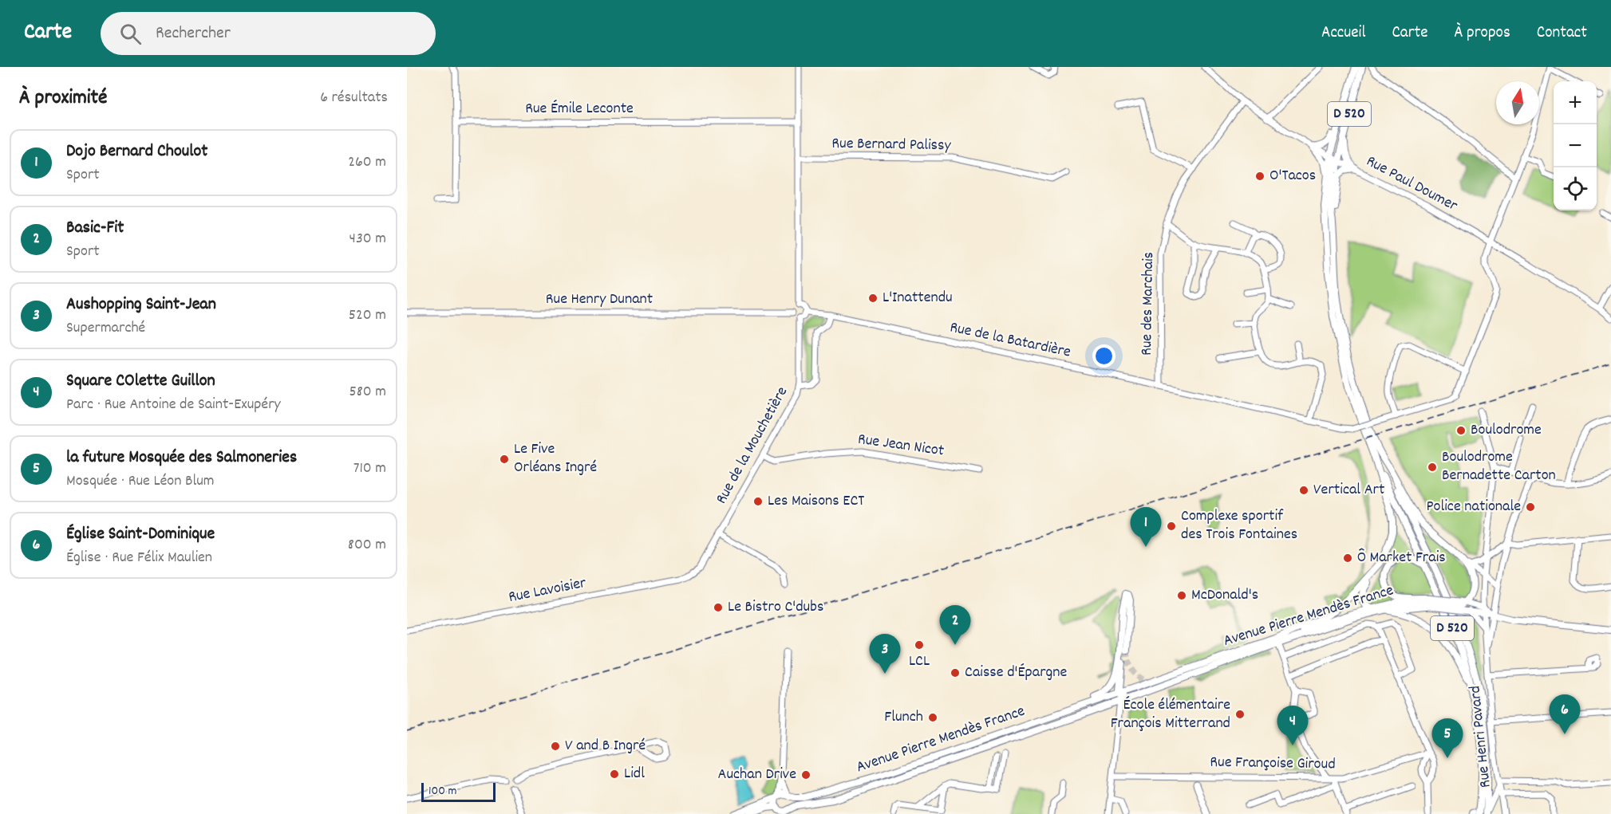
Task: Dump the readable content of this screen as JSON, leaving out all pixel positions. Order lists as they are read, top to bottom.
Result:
{
  "streets": {
    "main road": ["D 520", "Avenue Pierre Mendès France", "Rue Henri Pavard"],
    "street": [
      "Rue Émile Leconte",
      "Rue Bernard Palissy",
      "Rue Paul Doumer",
      "Rue Henry Dunant",
      "Rue des Marchais",
      "Rue de la Batardière",
      "Rue de la Mouchetière",
      "Rue Jean Nicot",
      "Rue Lavoisier",
      "Rue Françoise Giroud"
    ]
  },
  "crossings": [
    ["D 520", "Rue Paul Doumer"],
    ["D 520", "Rue Henri Pavard"],
    ["Rue Paul Doumer", "Rue des Marchais"],
    ["Rue Henry Dunant", "Rue de la Batardière"],
    ["Rue Henry Dunant", "Rue de la Mouchetière"],
    ["Rue des Marchais", "Rue de la Batardière"],
    ["Rue de la Batardière", "Rue de la Mouchetière"],
    ["Rue de la Mouchetière", "Rue Jean Nicot"],
    ["Rue de la Mouchetière", "Rue Lavoisier"]
  ],
  "places": [
    "O'Tacos",
    "L'Inattendu",
    "Boulodrome",
    "Le Five Orléans Ingré",
    "Boulodrome Bernadette Carton",
    "Vertical Art",
    "Les Maisons ECT",
    "Police nationale",
    "Complexe sportif des Trois Fontaines",
    "Ô Market Frais",
    "McDonald's",
    "Le Bistro C'dubs",
    "LCL",
    "Caisse d'Épargne",
    "École élémentaire François Mitterrand",
    "Flunch",
    "V and B Ingré",
    "Lidl",
    "Auchan Drive"
  ],
  "scale_bar": "100 m",
  "north": "top",
  "page": {
    "header": "Carte",
    "search": "Rechercher",
    "nav": [
      "Accueil",
      "Carte",
      "À propos",
      "Contact"
    ],
    "heading": ["À proximité", "6 résultats"],
    "map_buttons": ["+", "−"],
    "list": [
      {
        "mark": "1",
        "name": "Dojo Bernard Choulot",
        "note": "Sport",
        "value": "260 m"
      },
      {
        "mark": "2",
        "name": "Basic-Fit",
        "note": "Sport",
        "value": "430 m"
      },
      {
        "mark": "3",
        "name": "Aushopping Saint-Jean",
        "note": "Supermarché",
        "value": "520 m"
      },
      {
        "mark": "4",
        "name": "Square COlette Guillon",
        "note": "Parc · Rue Antoine de Saint-Exupéry",
        "value": "580 m"
      },
      {
        "mark": "5",
        "name": "la future Mosquée des Salmoneries",
        "note": "Mosquée · Rue Léon Blum",
        "value": "710 m"
      },
      {
        "mark": "6",
        "name": "Église Saint-Dominique",
        "note": "Église · Rue Félix Maulien",
        "value": "800 m"
      }
    ],
    "pins": [
      "1",
      "2",
      "3",
      "6",
      "4",
      "5"
    ],
    "scale": "100 m"
  }
}
